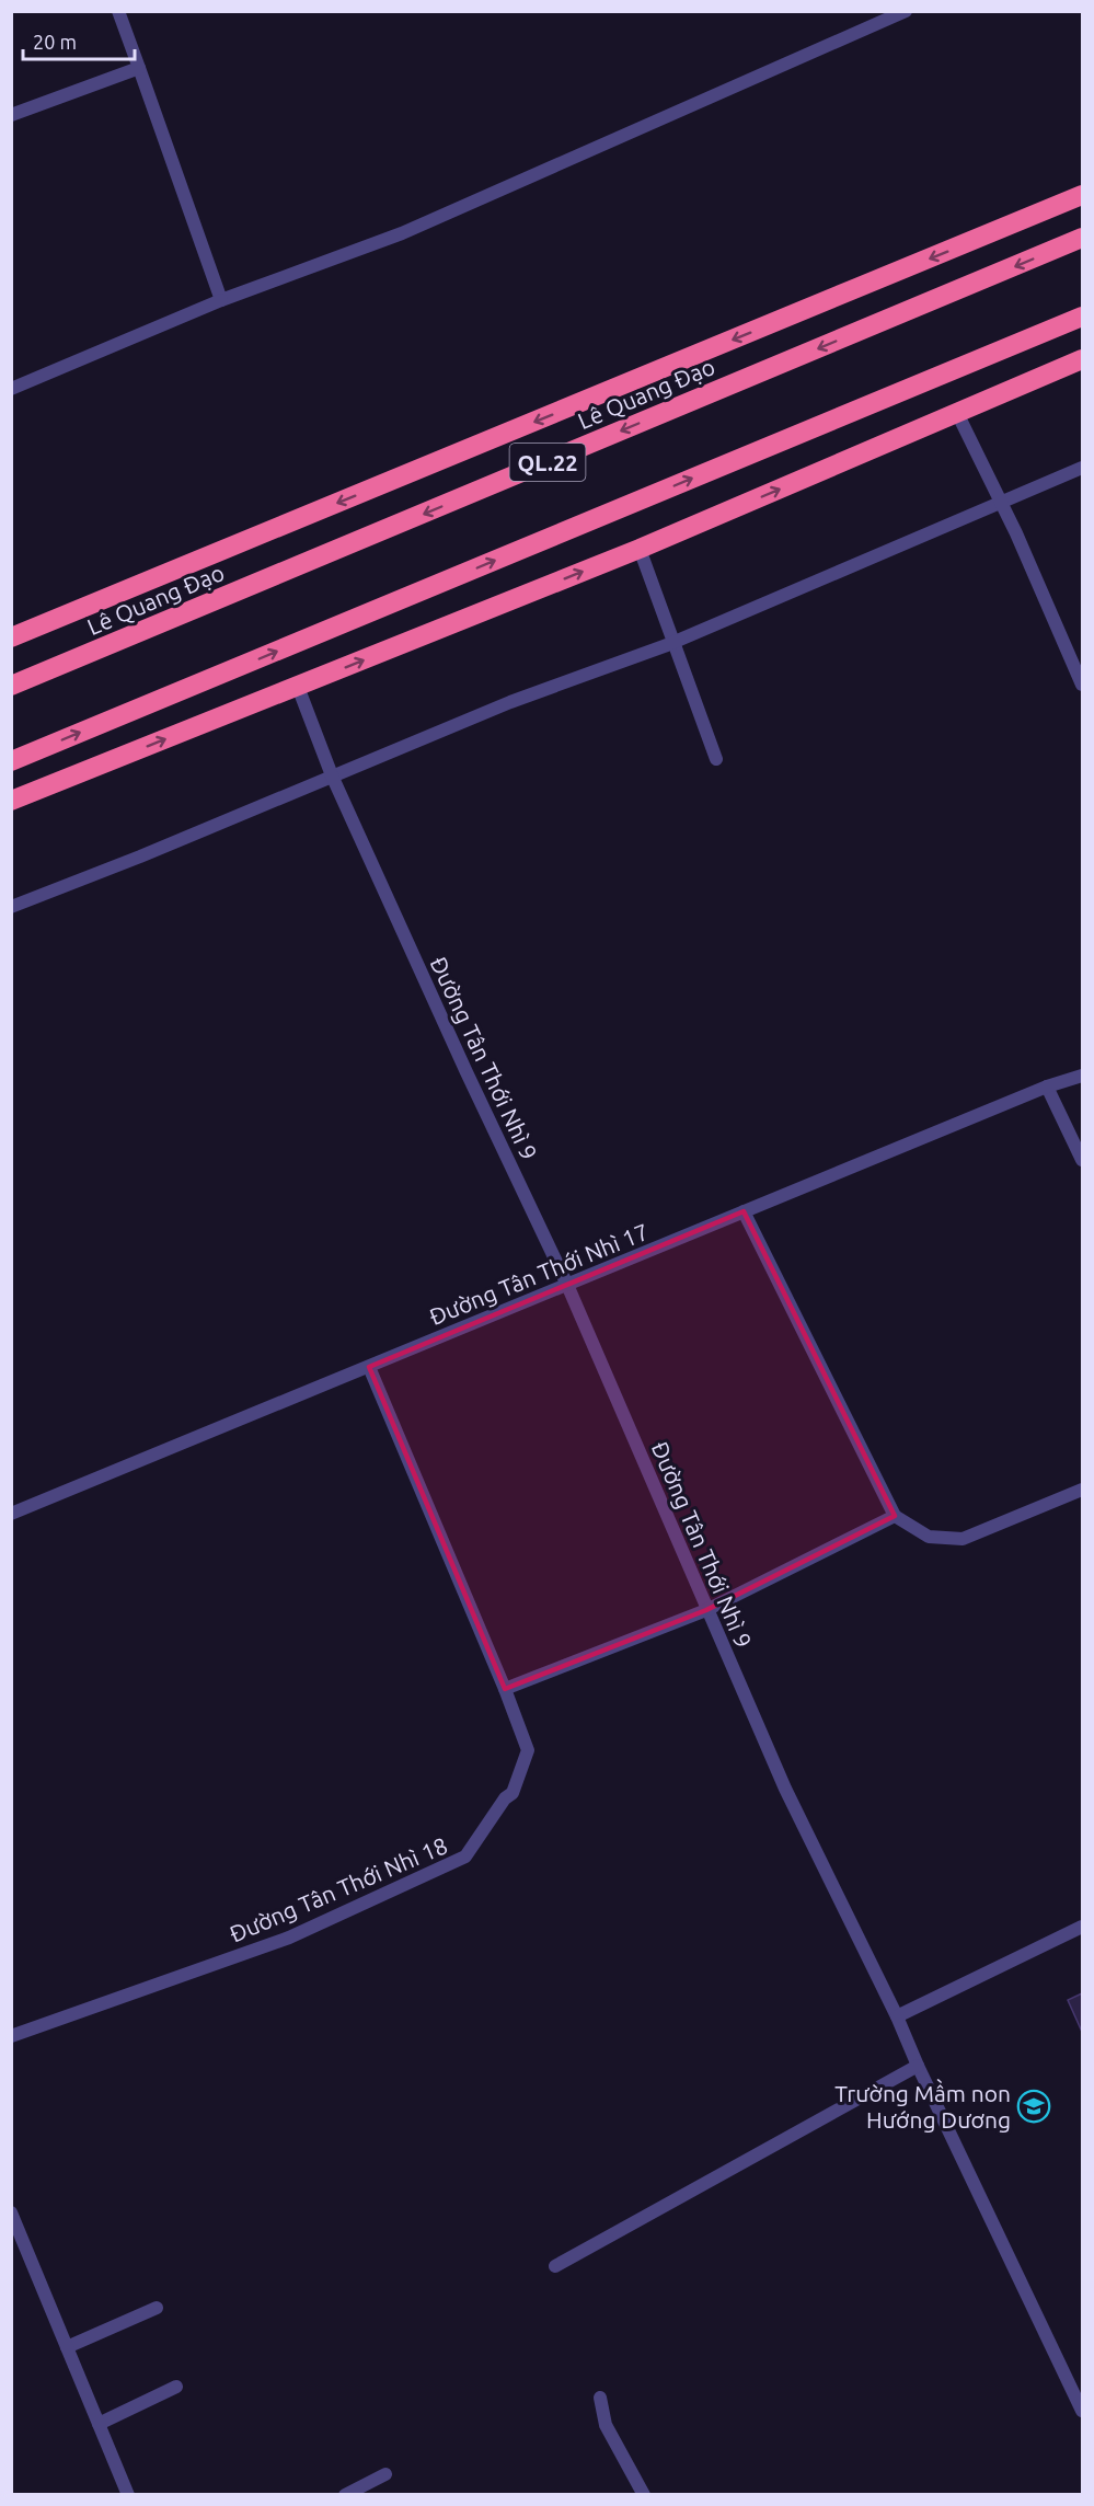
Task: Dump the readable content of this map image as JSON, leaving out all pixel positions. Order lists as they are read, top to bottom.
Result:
{
  "streets": {
    "highway": ["Lê Quang Đạo", "QL.22"],
    "street": ["Đường Tân Thới Nhì 9", "Đường Tân Thới Nhì 17", "Đường Tân Thới Nhì 18"]
  },
  "crossings": [
    ["Đường Tân Thới Nhì 9", "Đường Tân Thới Nhì 17"],
    ["Đường Tân Thới Nhì 17", "Đường Tân Thới Nhì 18"]
  ],
  "places": {
    "school or university": ["Trường Mầm non Hướng Dương"]
  },
  "scale_bar": "20 m"
}
